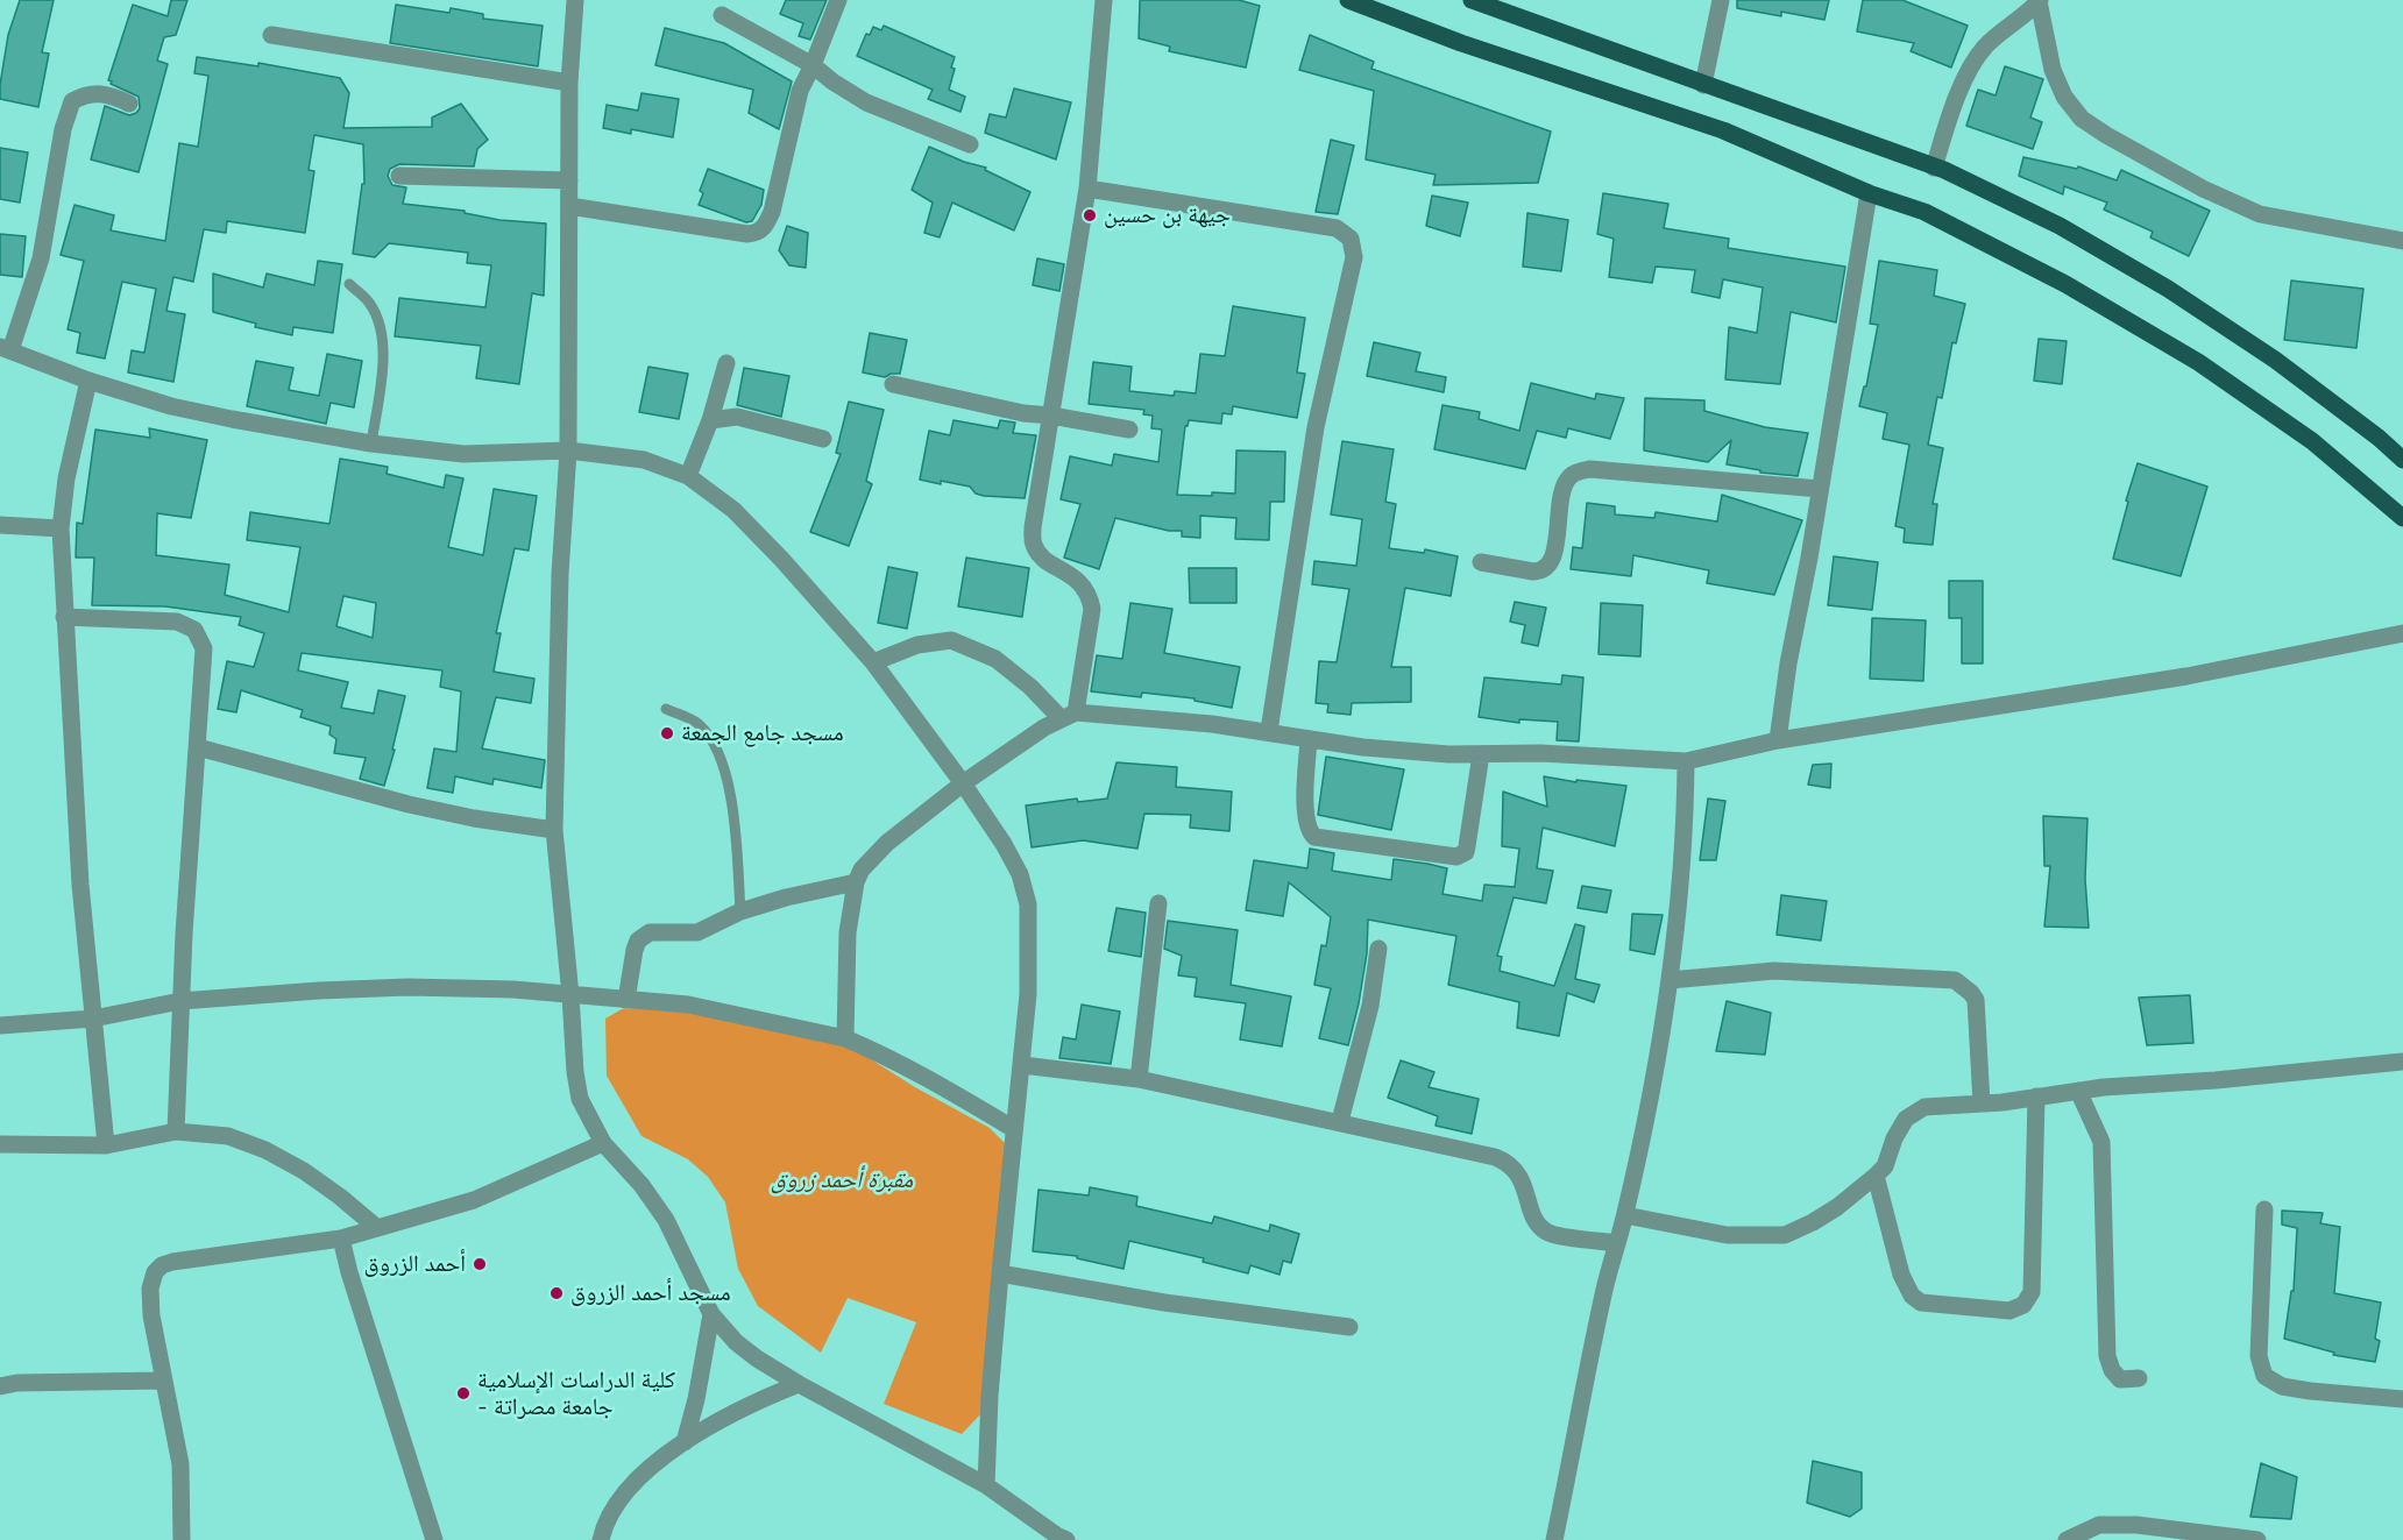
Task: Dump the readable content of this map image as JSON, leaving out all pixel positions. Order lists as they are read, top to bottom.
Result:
{
  "parks": ["مقبرة أحمد زروق"],
  "places": [
    "جيهة بن حسين",
    "مسجد جامع الجمعة",
    "أحمد الزروق",
    "مسجد أحمد الزروق",
    "كلية الدراسات الإسلامية - جامعة مصراتة"
  ]
}
